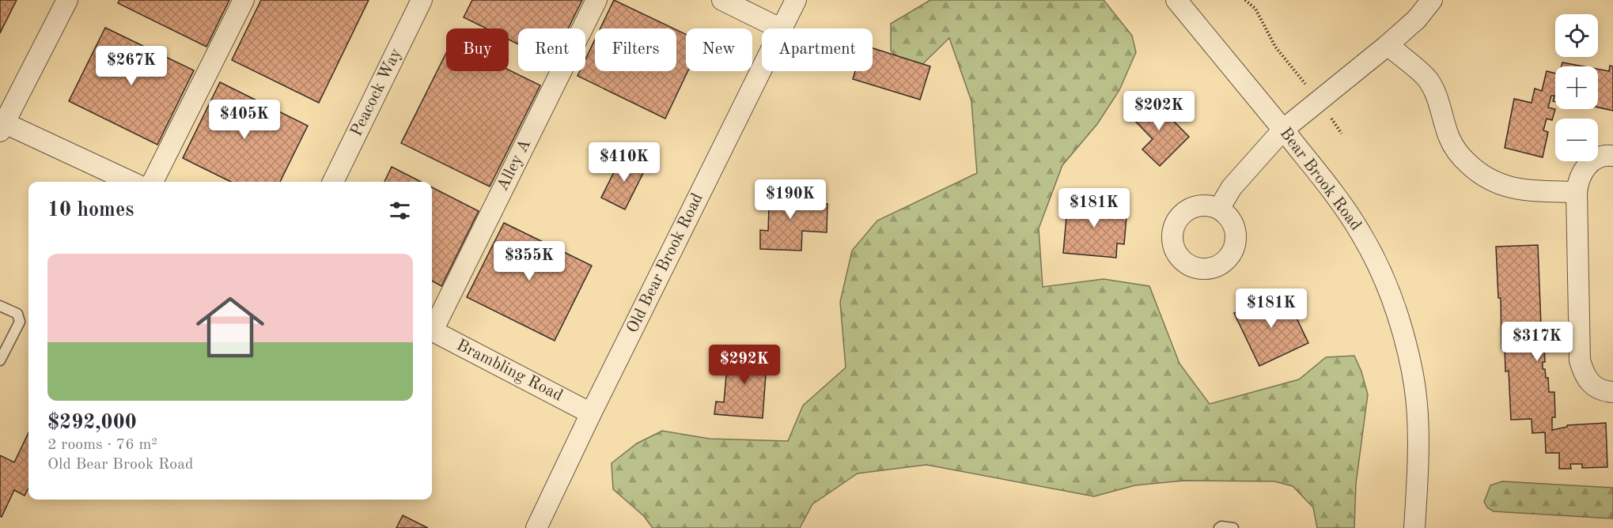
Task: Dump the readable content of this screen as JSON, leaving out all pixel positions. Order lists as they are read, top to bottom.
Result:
{
  "streets": {
    "street": [
      "Peacock Way",
      "Alley A",
      "Bear Brook Road",
      "Old Bear Brook Road",
      "Brambling Road"
    ]
  },
  "crossings": [
    ["Old Bear Brook Road", "Brambling Road"]
  ],
  "page": {
    "map_buttons": ["+", "−"],
    "chip": [
      "Buy",
      "Rent",
      "Filters",
      "New",
      "Apartment"
    ],
    "price": [
      "$267K",
      "$202K",
      "$405K",
      "$410K",
      "$190K",
      "$181K",
      "$355K",
      "$181K",
      "$317K",
      "$292K"
    ],
    "heading": "10 homes",
    "list": [
      {
        "name": "$292,000",
        "note": "2 rooms · 76 m² · Old Bear Brook Road"
      }
    ]
  }
}
